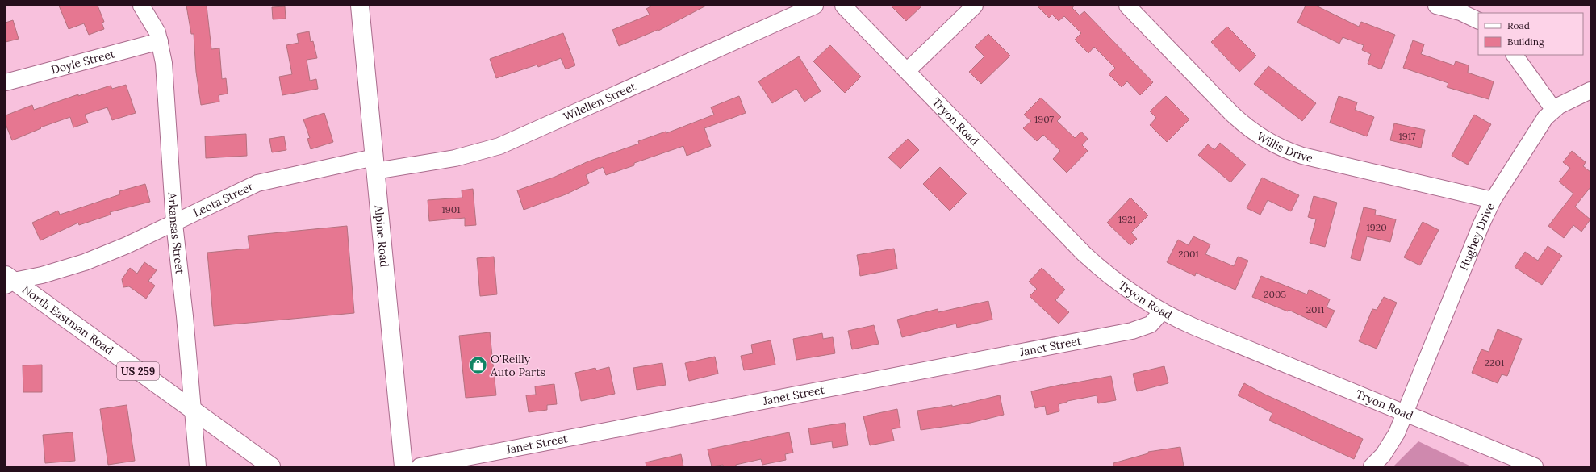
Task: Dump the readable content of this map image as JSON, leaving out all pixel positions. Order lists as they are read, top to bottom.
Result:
{
  "streets": {
    "main road": ["Alpine Road", "North Eastman Road", "US 259"],
    "street": [
      "Doyle Street",
      "Wilellen Street",
      "Tryon Road",
      "Willis Drive",
      "Leota Street",
      "Arkansas Street",
      "Hughey Drive",
      "Janet Street"
    ]
  },
  "crossings": [
    ["Doyle Street", "Arkansas Street"],
    ["Wilellen Street", "Leota Street"],
    ["Wilellen Street", "Alpine Road"],
    ["Tryon Road", "Hughey Drive"],
    ["Tryon Road", "Janet Street"],
    ["Willis Drive", "Hughey Drive"],
    ["Leota Street", "Arkansas Street"],
    ["Leota Street", "Alpine Road"],
    ["Leota Street", "North Eastman Road"],
    ["Arkansas Street", "North Eastman Road"]
  ],
  "places": {
    "shop": ["O'Reilly Auto Parts"]
  },
  "house_numbers": [
    "1907",
    "1917",
    "1901",
    "1921",
    "1920",
    "2001",
    "2005",
    "2011",
    "2201"
  ],
  "legend": ["Road", "Building"]
}
